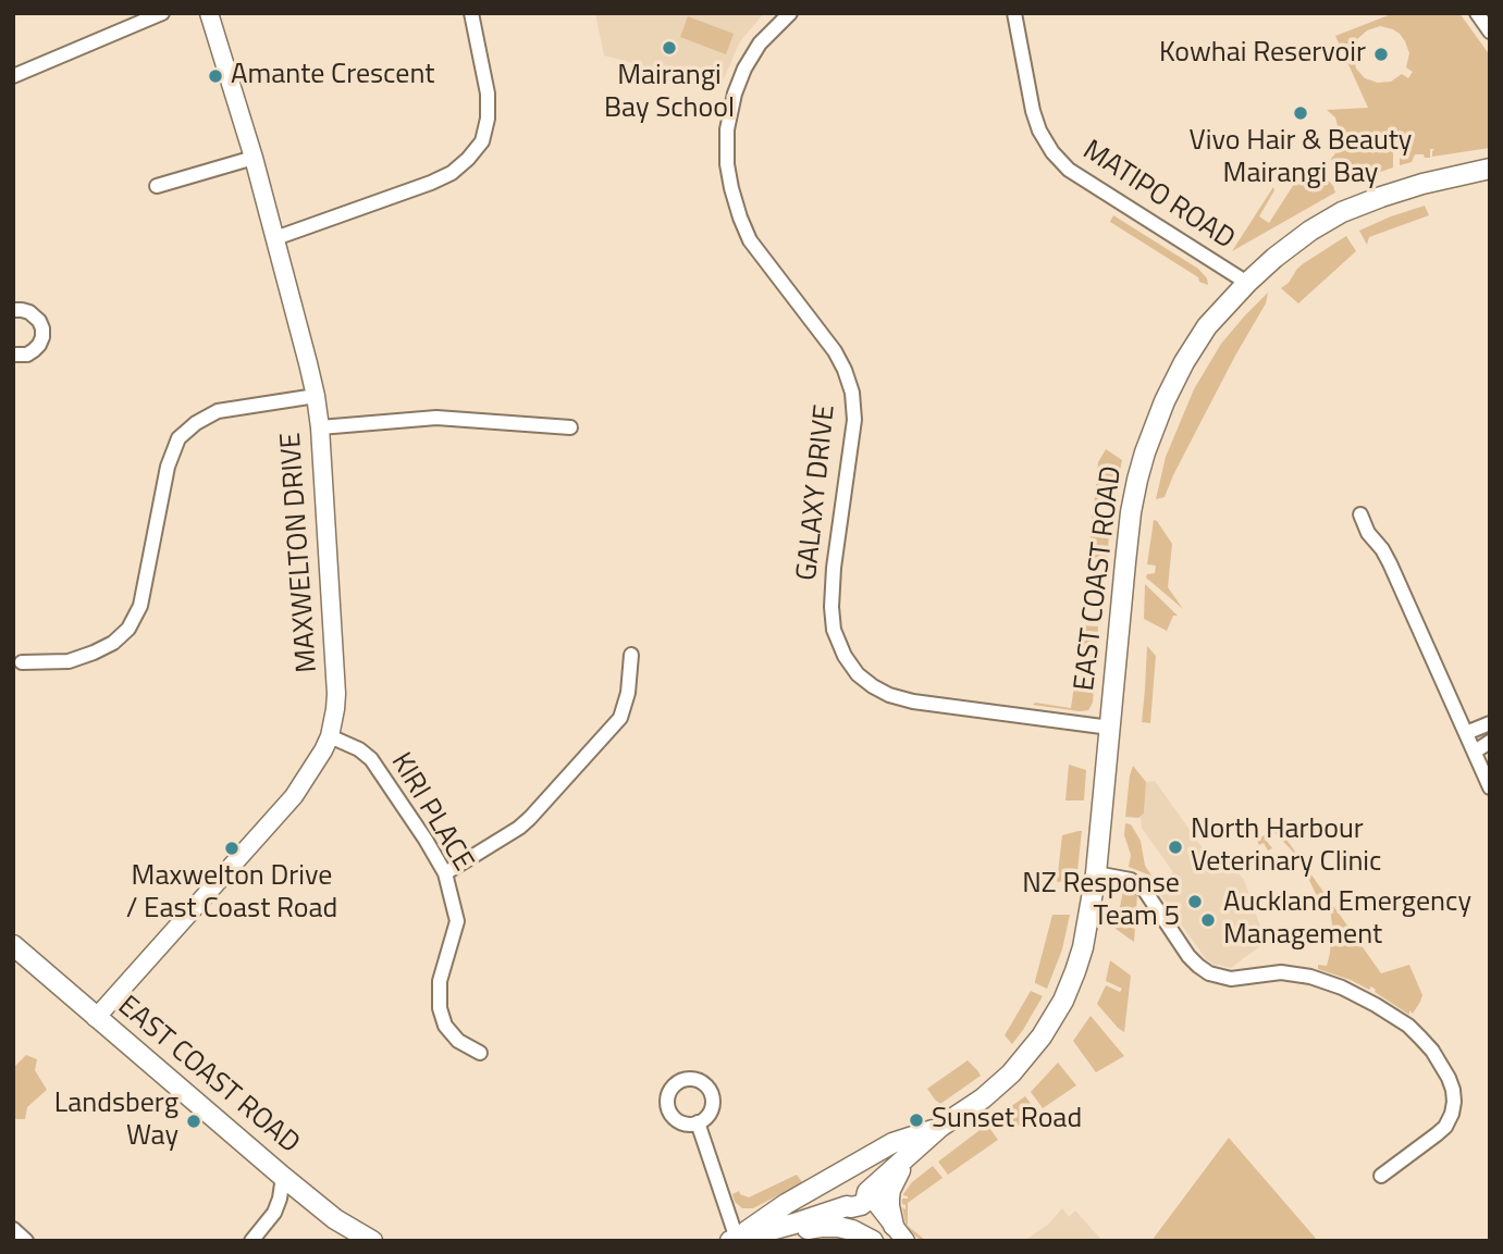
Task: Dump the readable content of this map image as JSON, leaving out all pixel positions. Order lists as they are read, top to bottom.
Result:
{
  "streets": {
    "main road": ["EAST COAST ROAD"],
    "street": [
      "MATIPO ROAD",
      "GALAXY DRIVE",
      "MAXWELTON DRIVE",
      "KIRI PLACE"
    ]
  },
  "crossings": [
    ["MATIPO ROAD", "EAST COAST ROAD"],
    ["GALAXY DRIVE", "EAST COAST ROAD"],
    ["MAXWELTON DRIVE", "EAST COAST ROAD"],
    ["MAXWELTON DRIVE", "KIRI PLACE"]
  ],
  "places": [
    "Mairangi Bay School",
    "Kowhai Reservoir",
    "Amante Crescent",
    "Vivo Hair & Beauty Mairangi Bay",
    "North Harbour Veterinary Clinic",
    "Maxwelton Drive / East Coast Road",
    "NZ Response Team 5",
    "Auckland Emergency Management",
    "Sunset Road",
    "Landsberg Way"
  ]
}
